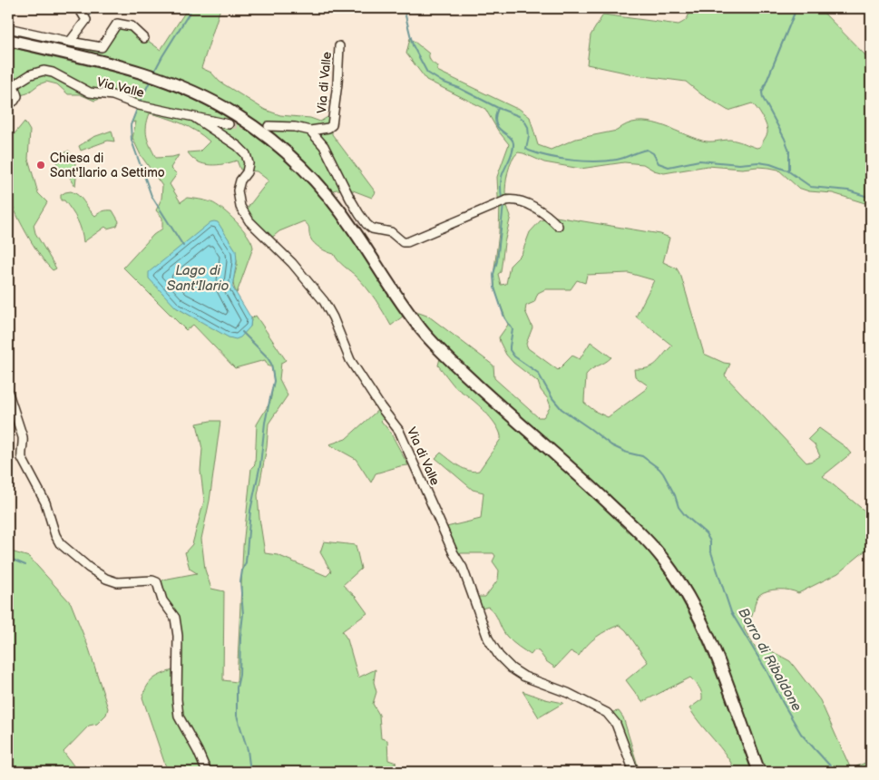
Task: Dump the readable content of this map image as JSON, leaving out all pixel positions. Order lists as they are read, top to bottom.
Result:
{
  "streets": {
    "street": ["Via di Valle", "Via Valle"]
  },
  "crossings": [
    ["Via di Valle", "Via Valle"]
  ],
  "water": ["Lago di Sant'Ilario", "Borro di Ribaldone"],
  "places": ["Chiesa di Sant'Ilario a Settimo"]
}
